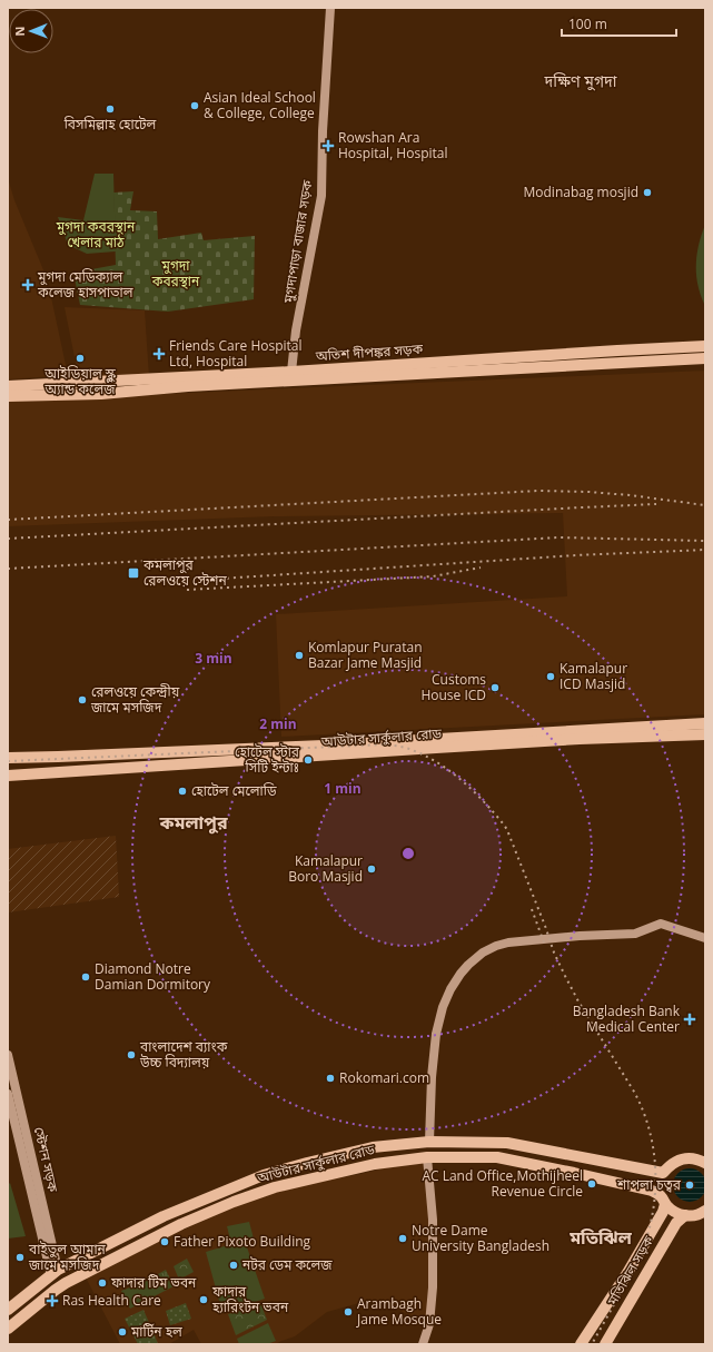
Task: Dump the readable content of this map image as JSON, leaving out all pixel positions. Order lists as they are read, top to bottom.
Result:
{
  "streets": {
    "main road": ["অতিশ দীপঙ্কর সড়ক", "আউটার সার্কুলার রোড", "মতিঝিল সড়ক"],
    "street": ["মুগদাপাড়া বাজার সড়ক", "স্টেশন সড়ক"]
  },
  "crossings": [
    ["মুগদাপাড়া বাজার সড়ক", "অতিশ দীপঙ্কর সড়ক"],
    ["আউটার সার্কুলার রোড", "স্টেশন সড়ক"],
    ["আউটার সার্কুলার রোড", "মতিঝিল সড়ক"]
  ],
  "districts": ["দক্ষিণ মুগদা", "কমলাপুর", "মতিঝিল"],
  "parks": ["মুগদা কবরস্থান খেলার মাঠ", "মুগদা কবরস্থান"],
  "places": {
    "other": [
      "Asian Ideal School & College, College",
      "বিসমিল্লাহ হোটেল",
      "Modinabag mosjid",
      "আইডিয়াল স্কুল অ্যান্ড কলেজ",
      "Komlapur Puratan Bazar Jame Masjid",
      "Kamalapur ICD Masjid",
      "Customs House ICD",
      "রেলওয়ে কেন্দ্রীয় জামে মসজিদ",
      "হোটেল স্টার সিটি ইন্টাঃ",
      "হোটেল মেলোডি",
      "Kamalapur Boro Masjid",
      "Diamond Notre Damian Dormitory",
      "বাংলাদেশ ব্যাংক উচ্চ বিদ্যালয়",
      "Rokomari.com",
      "AC Land Office,Mothijheel Revenue Circle",
      "শাপলা চত্বর",
      "Notre Dame University Bangladesh",
      "Father Pixoto Building",
      "বাইতুল আমান জামে মসজিদ",
      "নটর ডেম কলেজ",
      "ফাদার টিম ভবন",
      "ফাদার হ্যারিংটন ভবন",
      "Arambagh Jame Mosque",
      "মার্টিন হল"
    ],
    "health": [
      "Rowshan Ara Hospital, Hospital",
      "মুগদা মেডিক্যাল কলেজ হাসপাতাল",
      "Friends Care Hospital Ltd, Hospital",
      "Bangladesh Bank Medical Center",
      "Ras Health Care"
    ],
    "transit": ["কমলাপুর রেলওয়ে স্টেশন"]
  },
  "scale_bar": "100 m",
  "north": "left",
  "rings": ["3 min", "2 min", "1 min"]
}
